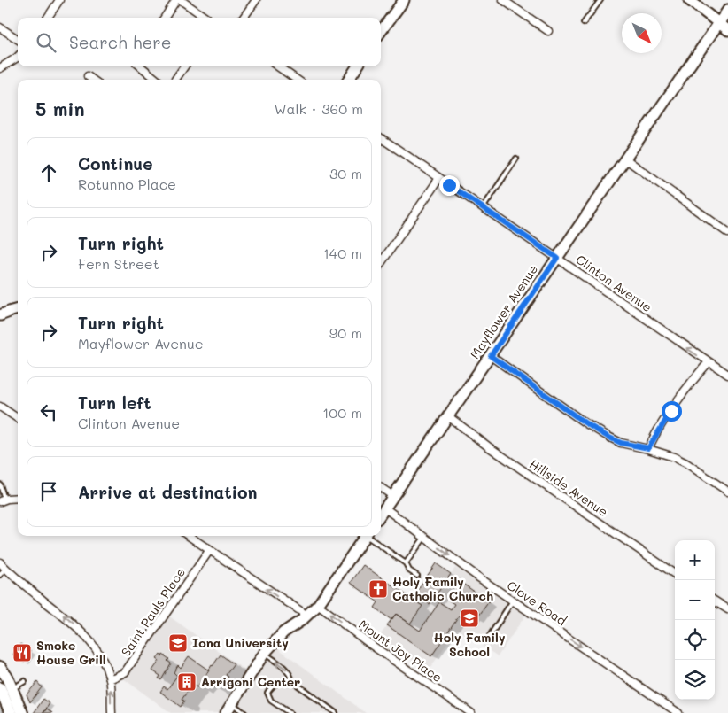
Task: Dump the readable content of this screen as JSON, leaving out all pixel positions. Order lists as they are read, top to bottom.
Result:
{
  "streets": {
    "street": [
      "Clinton Avenue",
      "Mayflower Avenue",
      "Hillside Avenue",
      "Clove Road",
      "Saint Pauls Place",
      "Mount Joy Place"
    ]
  },
  "crossings": [
    ["Clinton Avenue", "Mayflower Avenue"],
    ["Mayflower Avenue", "Hillside Avenue"],
    ["Mayflower Avenue", "Clove Road"]
  ],
  "one_way": ["Clinton Avenue", "Clove Road", "Mount Joy Place"],
  "places": {
    "church": ["Holy Family Catholic Church"],
    "school or university": ["Holy Family School", "Iona University"],
    "restaurant": ["Smoke House Grill"],
    "building": ["Arrigoni Center"]
  },
  "north": "bottom right",
  "page": {
    "search": "Search here",
    "heading": ["5 min", "Walk · 360 m"],
    "list": [
      ["Continue", "Rotunno Place", "30 m"],
      ["Turn right", "Fern Street", "140 m"],
      ["Turn right", "Mayflower Avenue", "90 m"],
      ["Turn left", "Clinton Avenue", "100 m"],
      "Arrive at destination"
    ],
    "map_buttons": ["+", "−"]
  }
}
